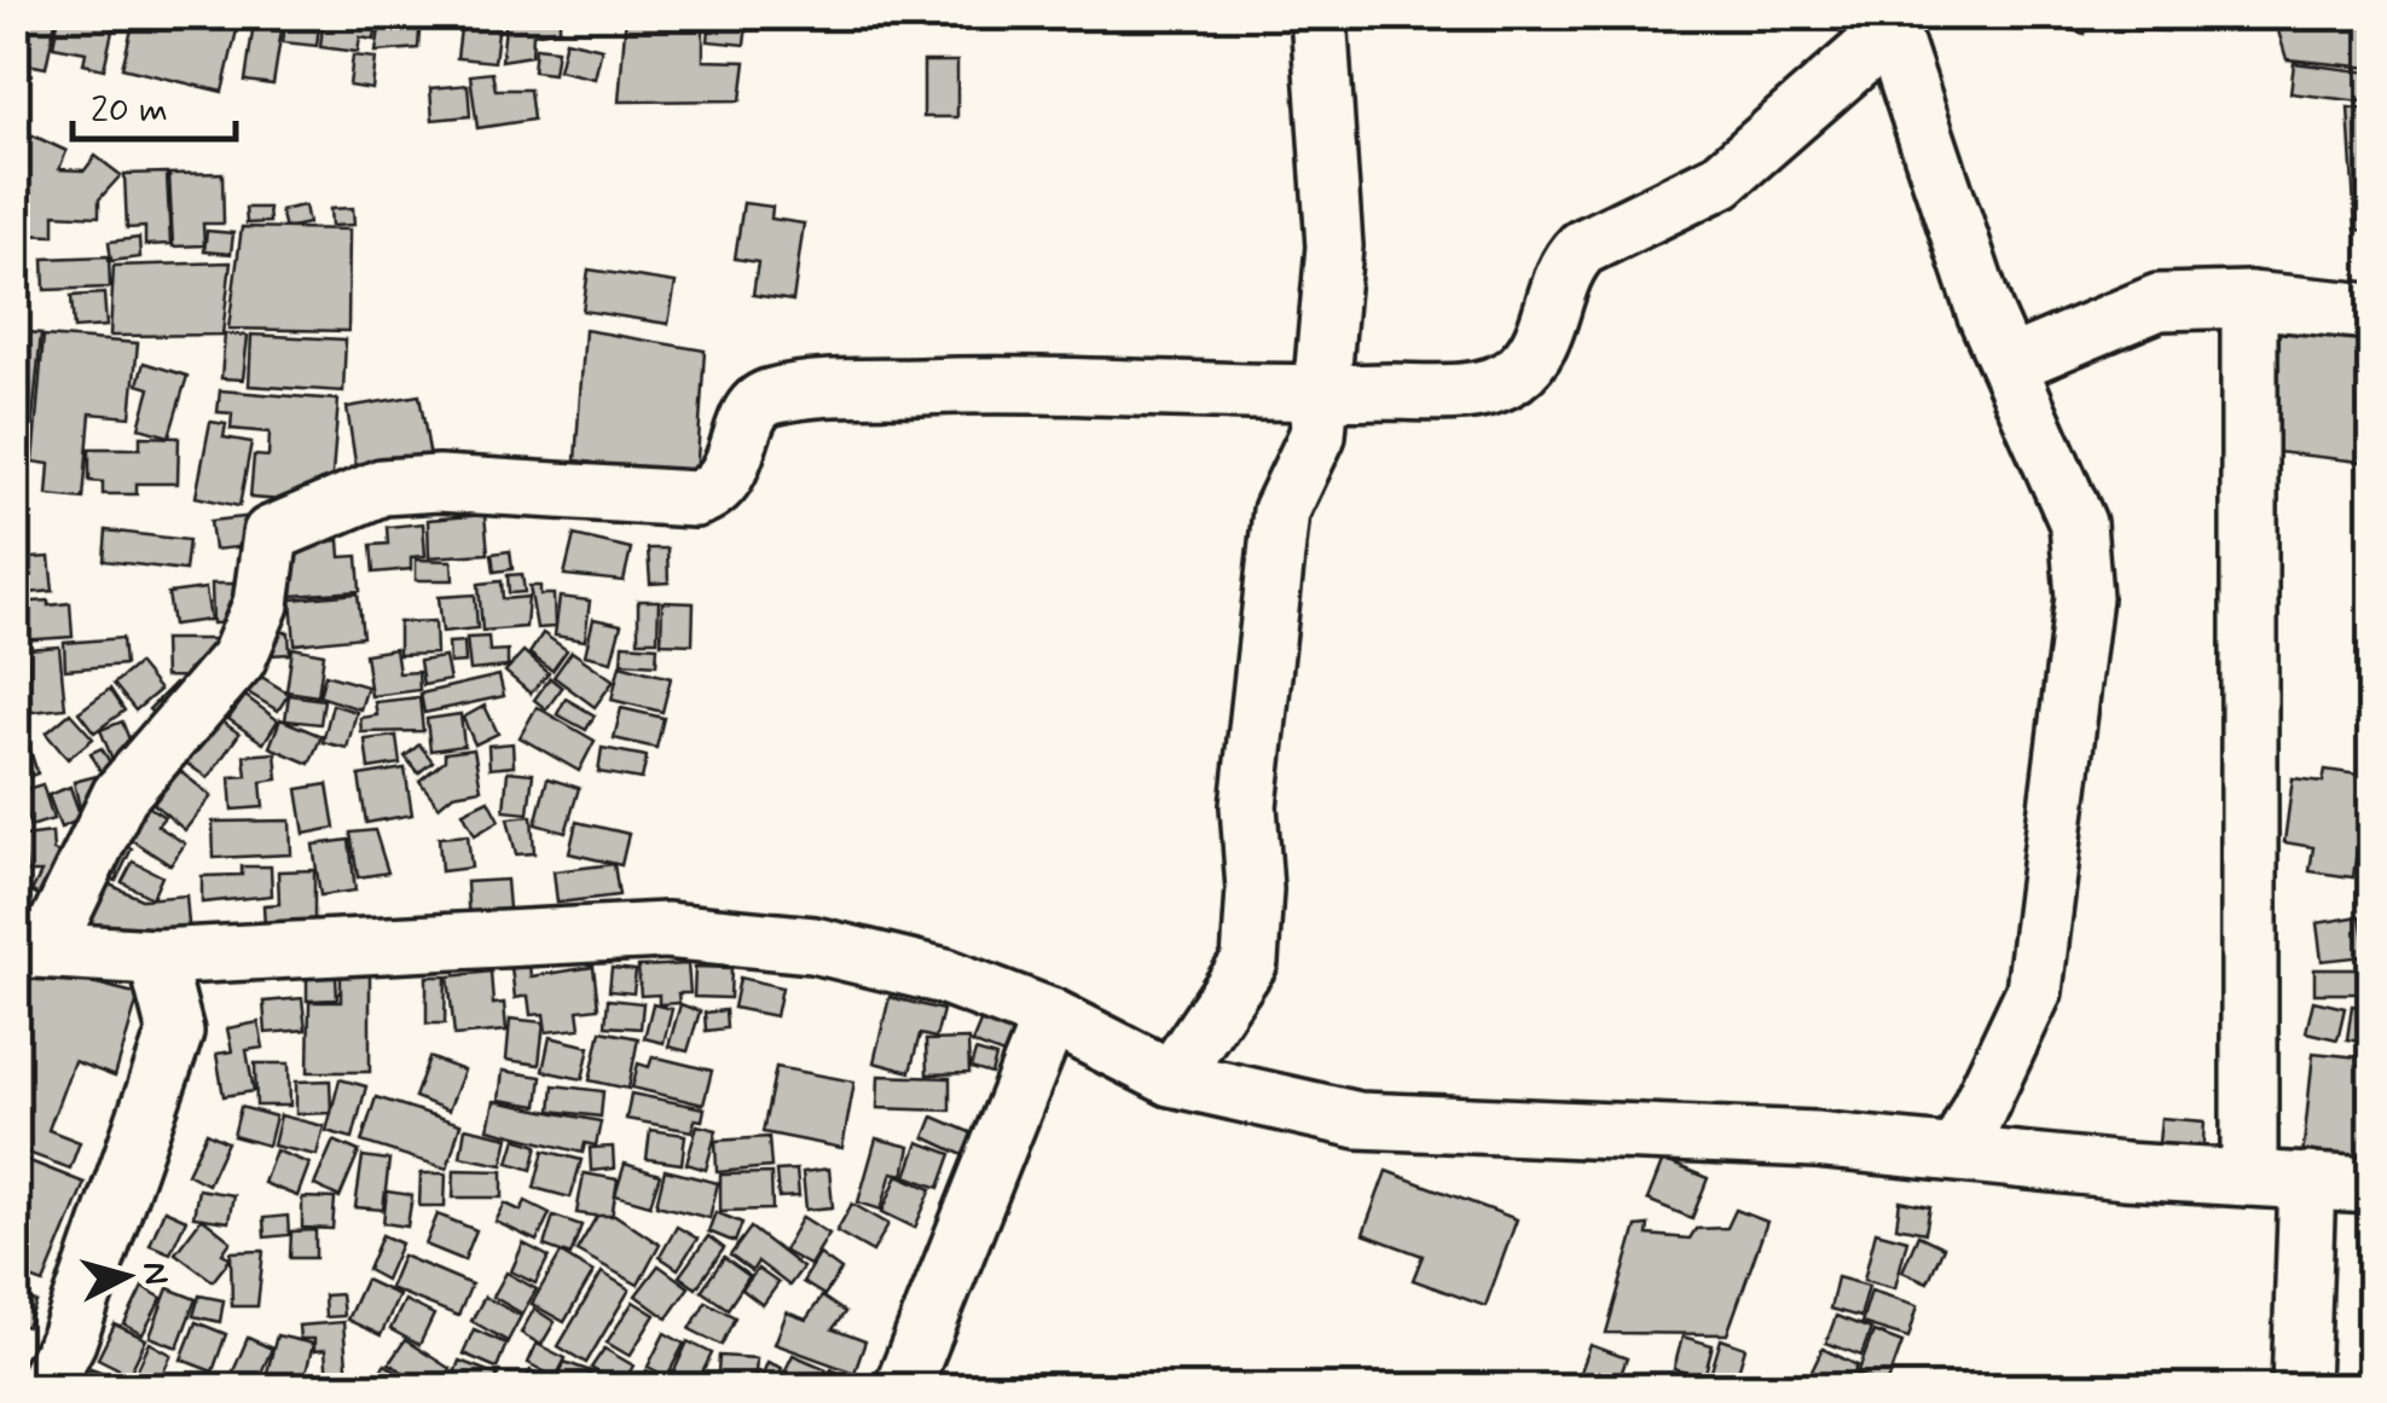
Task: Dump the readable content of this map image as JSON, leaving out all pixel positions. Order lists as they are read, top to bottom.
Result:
{
  "scale_bar": "20 m",
  "north": "right"
}
